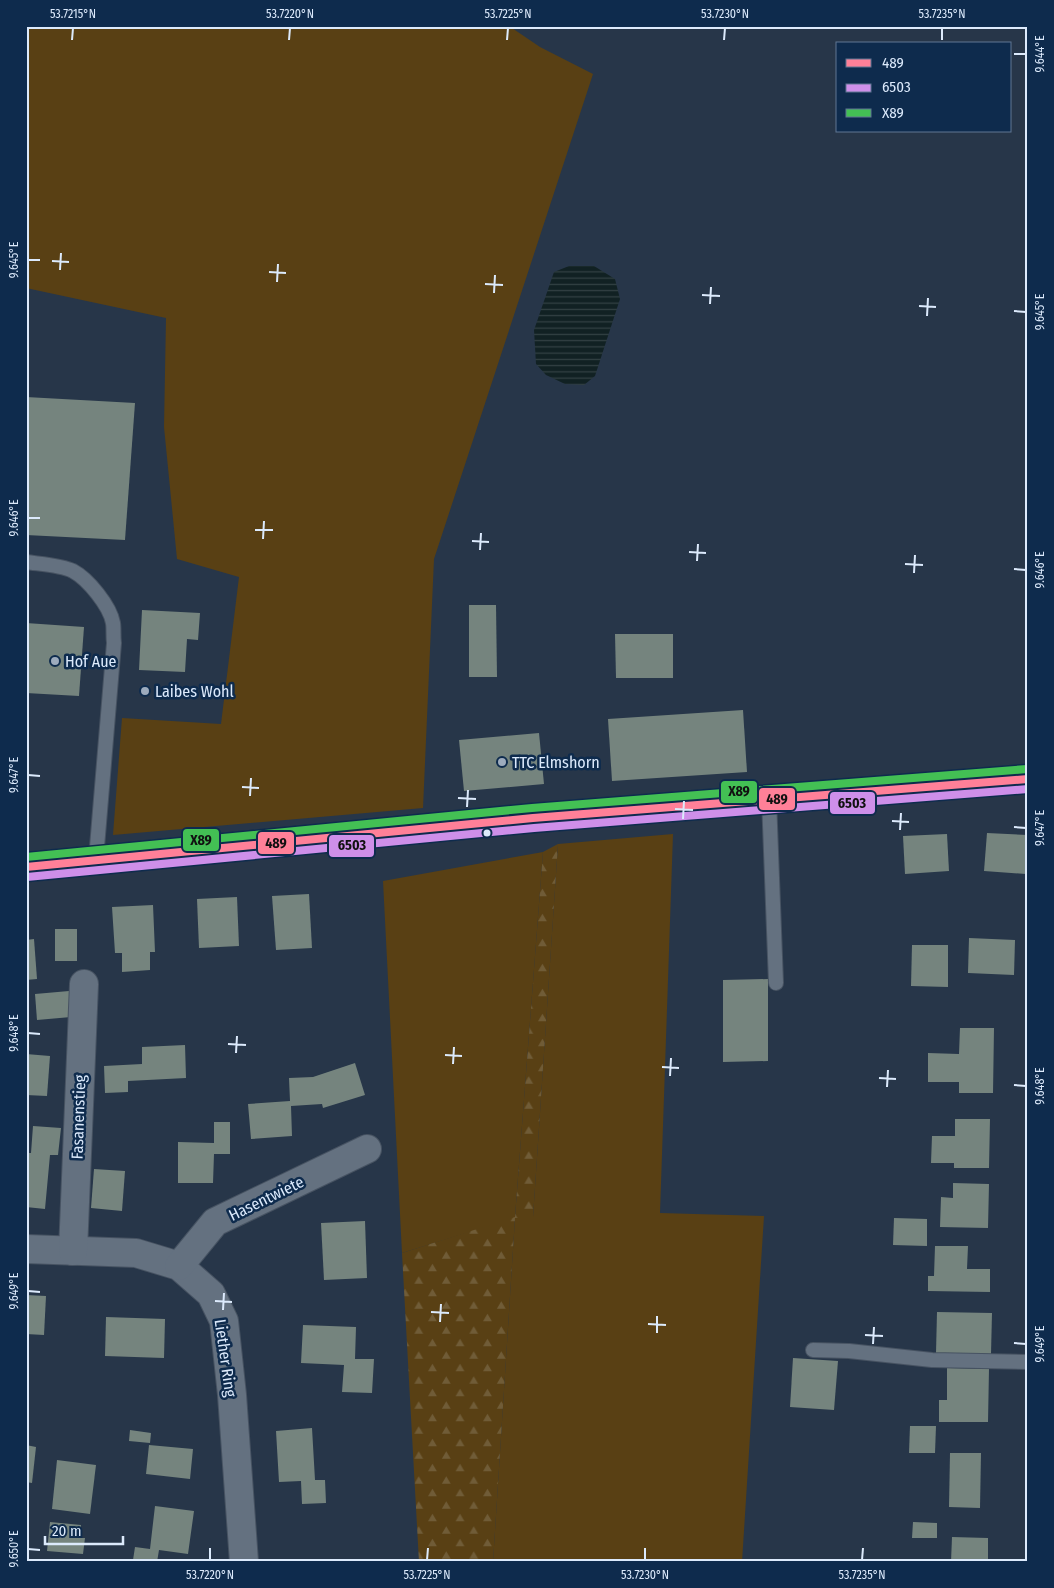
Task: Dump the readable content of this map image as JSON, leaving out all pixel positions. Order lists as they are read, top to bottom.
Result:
{
  "streets": {
    "street": ["Fasanenstieg", "Hasentwiete", "Liether Ring"]
  },
  "crossings": [
    ["Fasanenstieg", "Liether Ring"],
    ["Hasentwiete", "Liether Ring"]
  ],
  "places": ["Hof Aue", "Laibes Wohl", "TTC Elmshorn"],
  "lines": ["transit line X89", "transit line 489", "transit line 6503"],
  "legend": ["489", "6503", "X89"],
  "scale_bar": "20 m",
  "coordinates": [
    "53.7215°N",
    "53.7220°N",
    "53.7225°N",
    "53.7230°N",
    "53.7235°N",
    "9.644°E",
    "9.645°E",
    "9.646°E",
    "9.647°E",
    "9.648°E",
    "9.649°E",
    "9.650°E"
  ]
}
